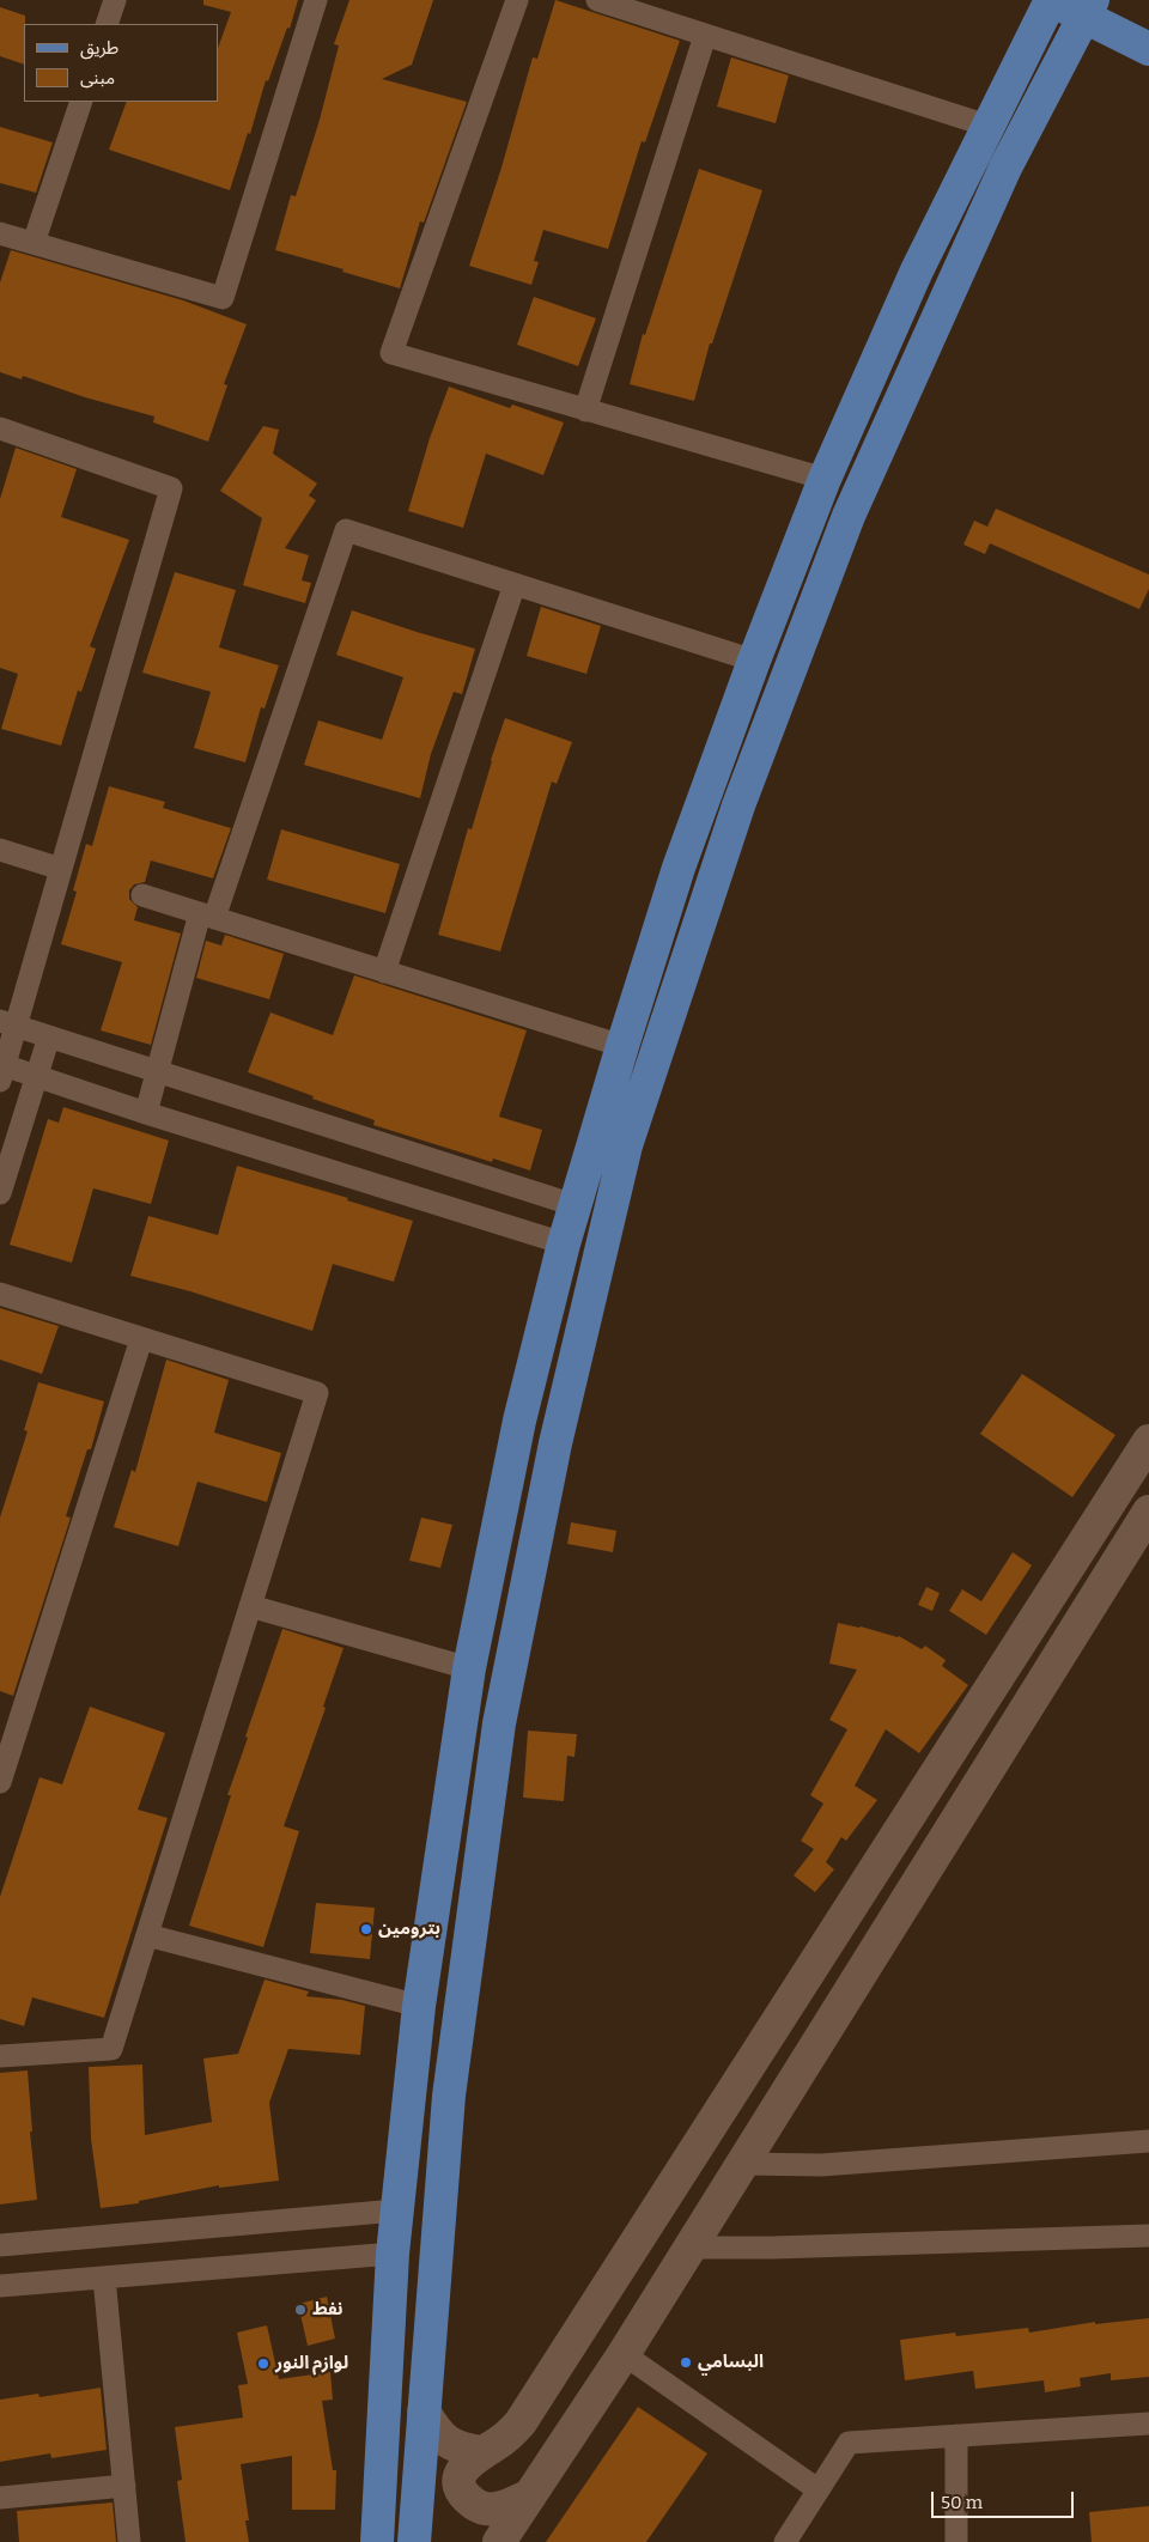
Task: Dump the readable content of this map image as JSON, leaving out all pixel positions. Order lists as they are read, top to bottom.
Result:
{
  "places": [
    "بترومين",
    "نفط",
    "البسامي",
    "لوازم النور"
  ],
  "legend": ["طريق", "مبنى"],
  "scale_bar": "50 m"
}
